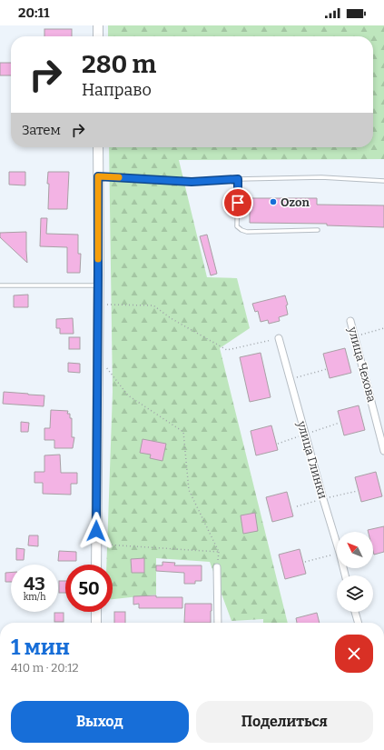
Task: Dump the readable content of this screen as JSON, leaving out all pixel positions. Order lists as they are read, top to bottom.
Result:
{
  "streets": {
    "street": ["улица Чехова", "улица Глинки"]
  },
  "places": ["Ozon"],
  "north": "top left",
  "page": {
    "status": "20:11",
    "turn": ["280 m", "Направо"],
    "then": "Затем",
    "speed": "43 km/h",
    "limit": "50",
    "heading": ["1 мин", "410 m · 20:12"],
    "buttons": ["Выход", "Поделиться"]
  }
}
